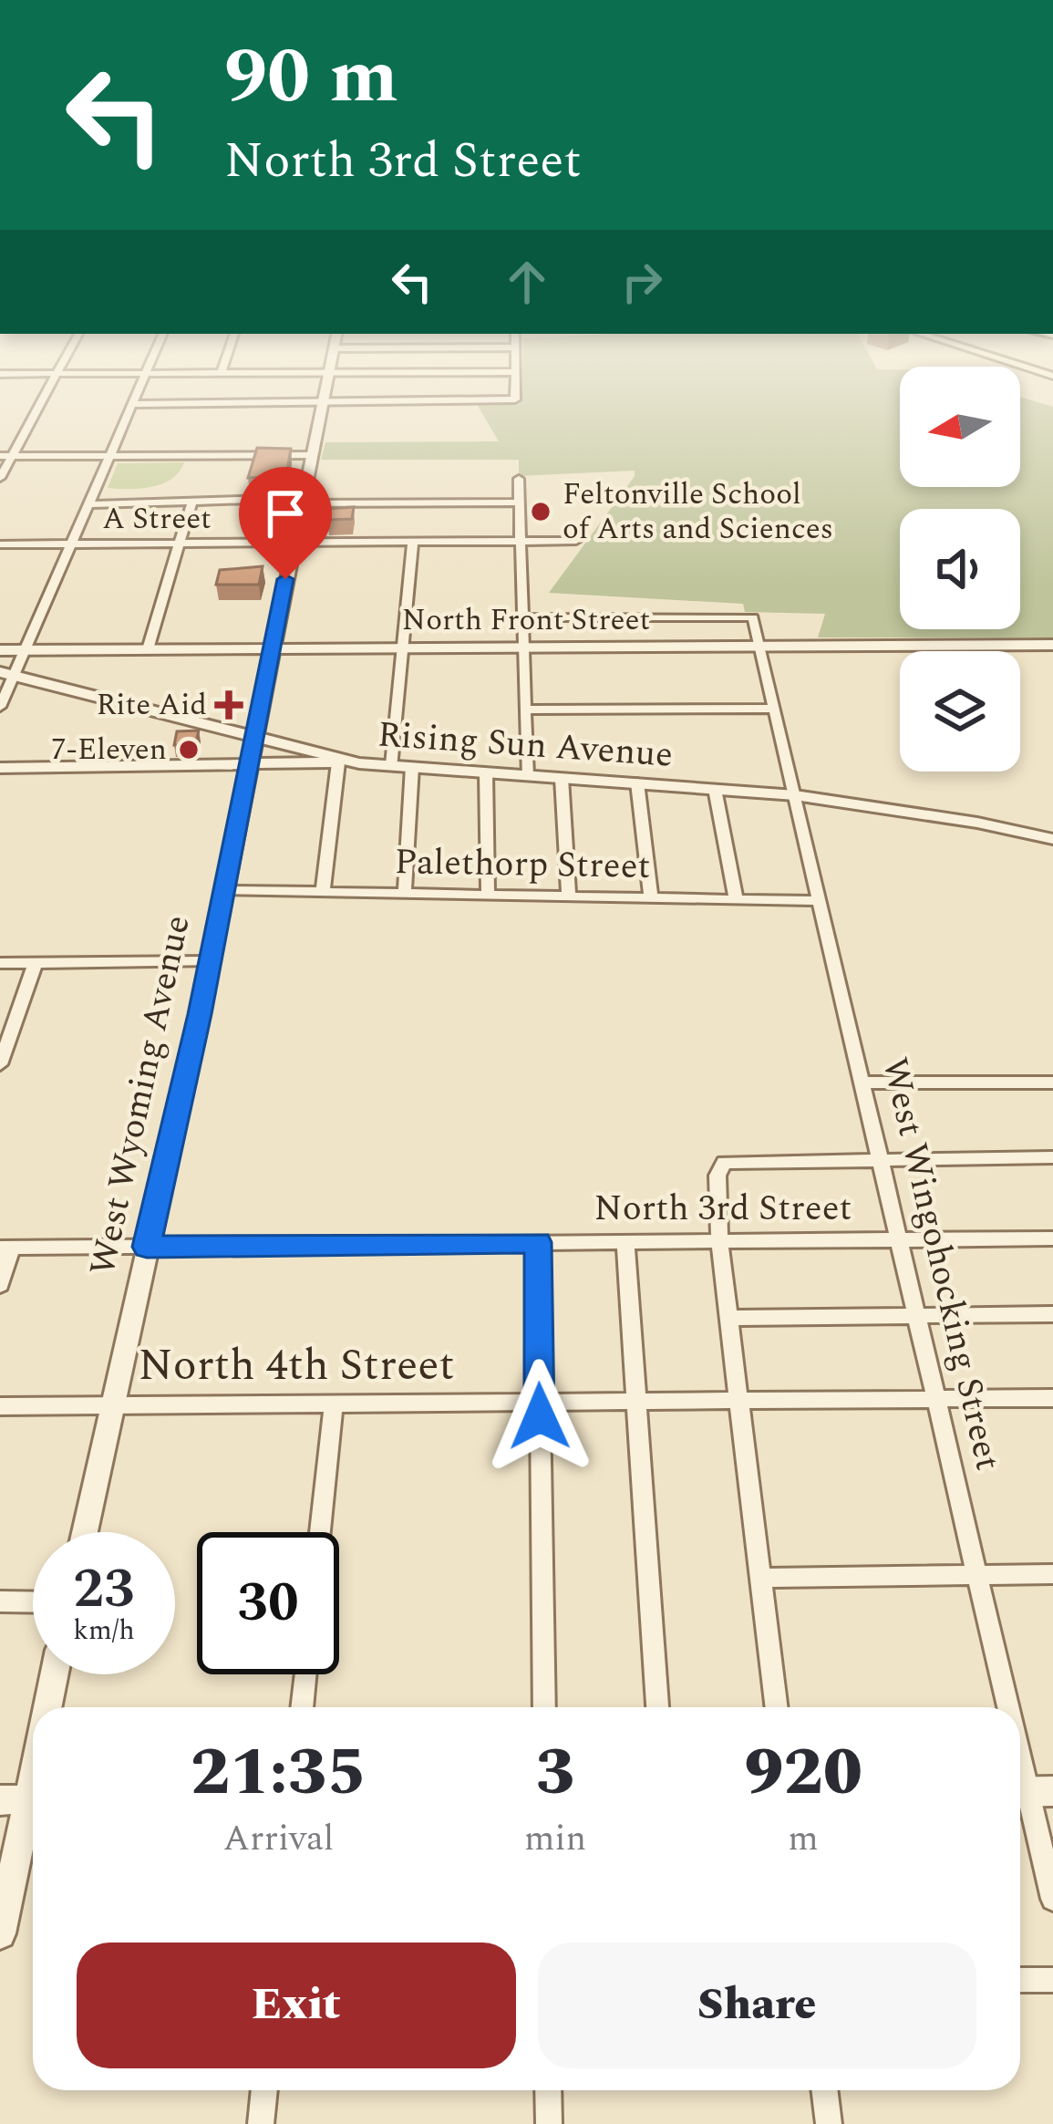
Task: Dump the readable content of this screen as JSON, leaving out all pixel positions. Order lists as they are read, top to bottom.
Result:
{
  "streets": {
    "street": [
      "A Street",
      "North Front Street",
      "Rising Sun Avenue",
      "Palethorp Street",
      "West Wyoming Avenue",
      "North 3rd Street",
      "West Wingohocking Street",
      "North 4th Street"
    ]
  },
  "crossings": [
    ["A Street", "West Wyoming Avenue"],
    ["North Front Street", "West Wyoming Avenue"],
    ["North Front Street", "West Wingohocking Street"],
    ["Rising Sun Avenue", "West Wyoming Avenue"],
    ["Rising Sun Avenue", "West Wingohocking Street"],
    ["Palethorp Street", "West Wyoming Avenue"],
    ["Palethorp Street", "West Wingohocking Street"],
    ["West Wyoming Avenue", "North 3rd Street"],
    ["West Wyoming Avenue", "North 4th Street"],
    ["North 3rd Street", "West Wingohocking Street"],
    ["West Wingohocking Street", "North 4th Street"]
  ],
  "places": {
    "other": ["Feltonville School of Arts and Sciences", "7-Eleven"],
    "health": ["Rite Aid"]
  },
  "north": "left",
  "page": {
    "turn": ["90 m", "North 3rd Street"],
    "speed": "23 km/h",
    "limit": "30",
    "eta": [
      "21:35",
      "Arrival",
      "3",
      "min",
      "920",
      "m"
    ],
    "buttons": ["Exit", "Share"]
  }
}
